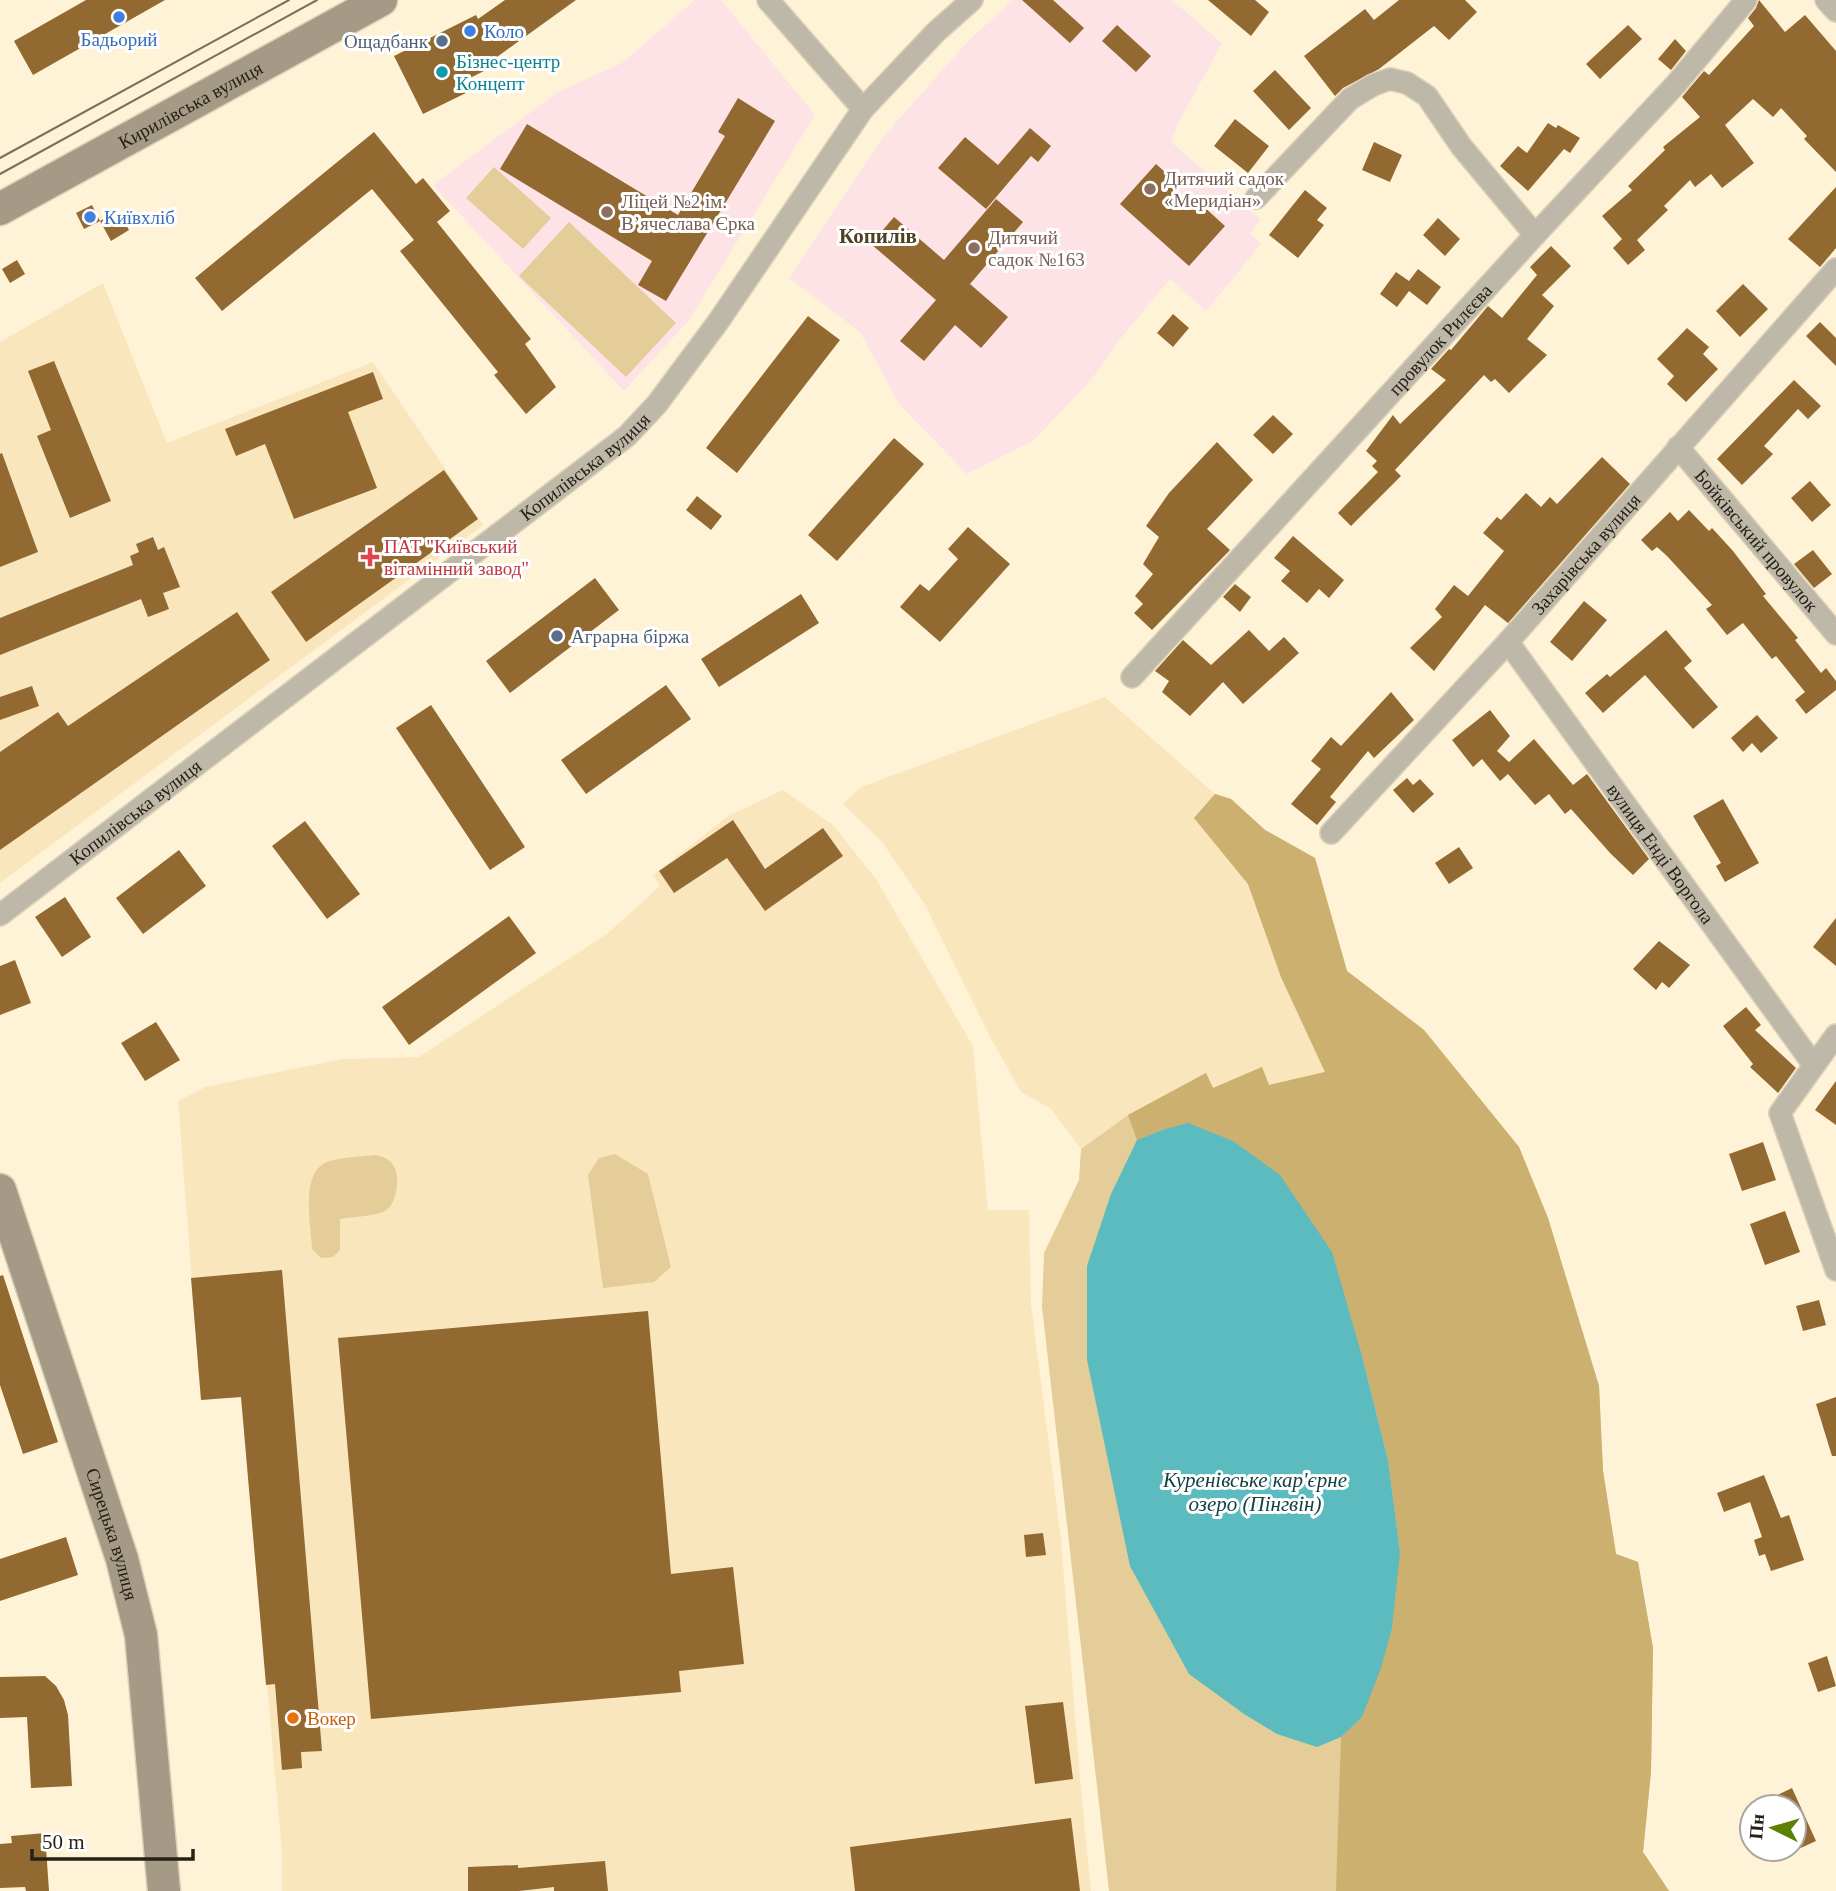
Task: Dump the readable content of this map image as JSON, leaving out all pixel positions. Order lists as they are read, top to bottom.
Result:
{
  "streets": {
    "main road": ["Кирилівська вулиця", "Сирецька вулиця"],
    "street": [
      "провулок Рилєєва",
      "Копилівська вулиця",
      "Бойківський провулок",
      "Захарівська вулиця",
      "вулиця Енді Воргола"
    ]
  },
  "crossings": [
    ["Бойківський провулок", "Захарівська вулиця"],
    ["Захарівська вулиця", "вулиця Енді Воргола"]
  ],
  "districts": ["Копилів"],
  "water": ["Куренівське кар'єрне озеро (Пінгвін)"],
  "places": {
    "other": [
      "Бадьорий",
      "Коло",
      "Ощадбанк",
      "Бізнес-центр Концепт",
      "Дитячий садок «Меридіан»",
      "Ліцей №2 ім. В’ячеслава Єрка",
      "Київхліб",
      "Дитячий садок №163",
      "Аграрна біржа",
      "Вокер"
    ],
    "health": ["ПАТ \"Київський вітамінний завод\""]
  },
  "scale_bar": "50 m",
  "north": "left"
}
